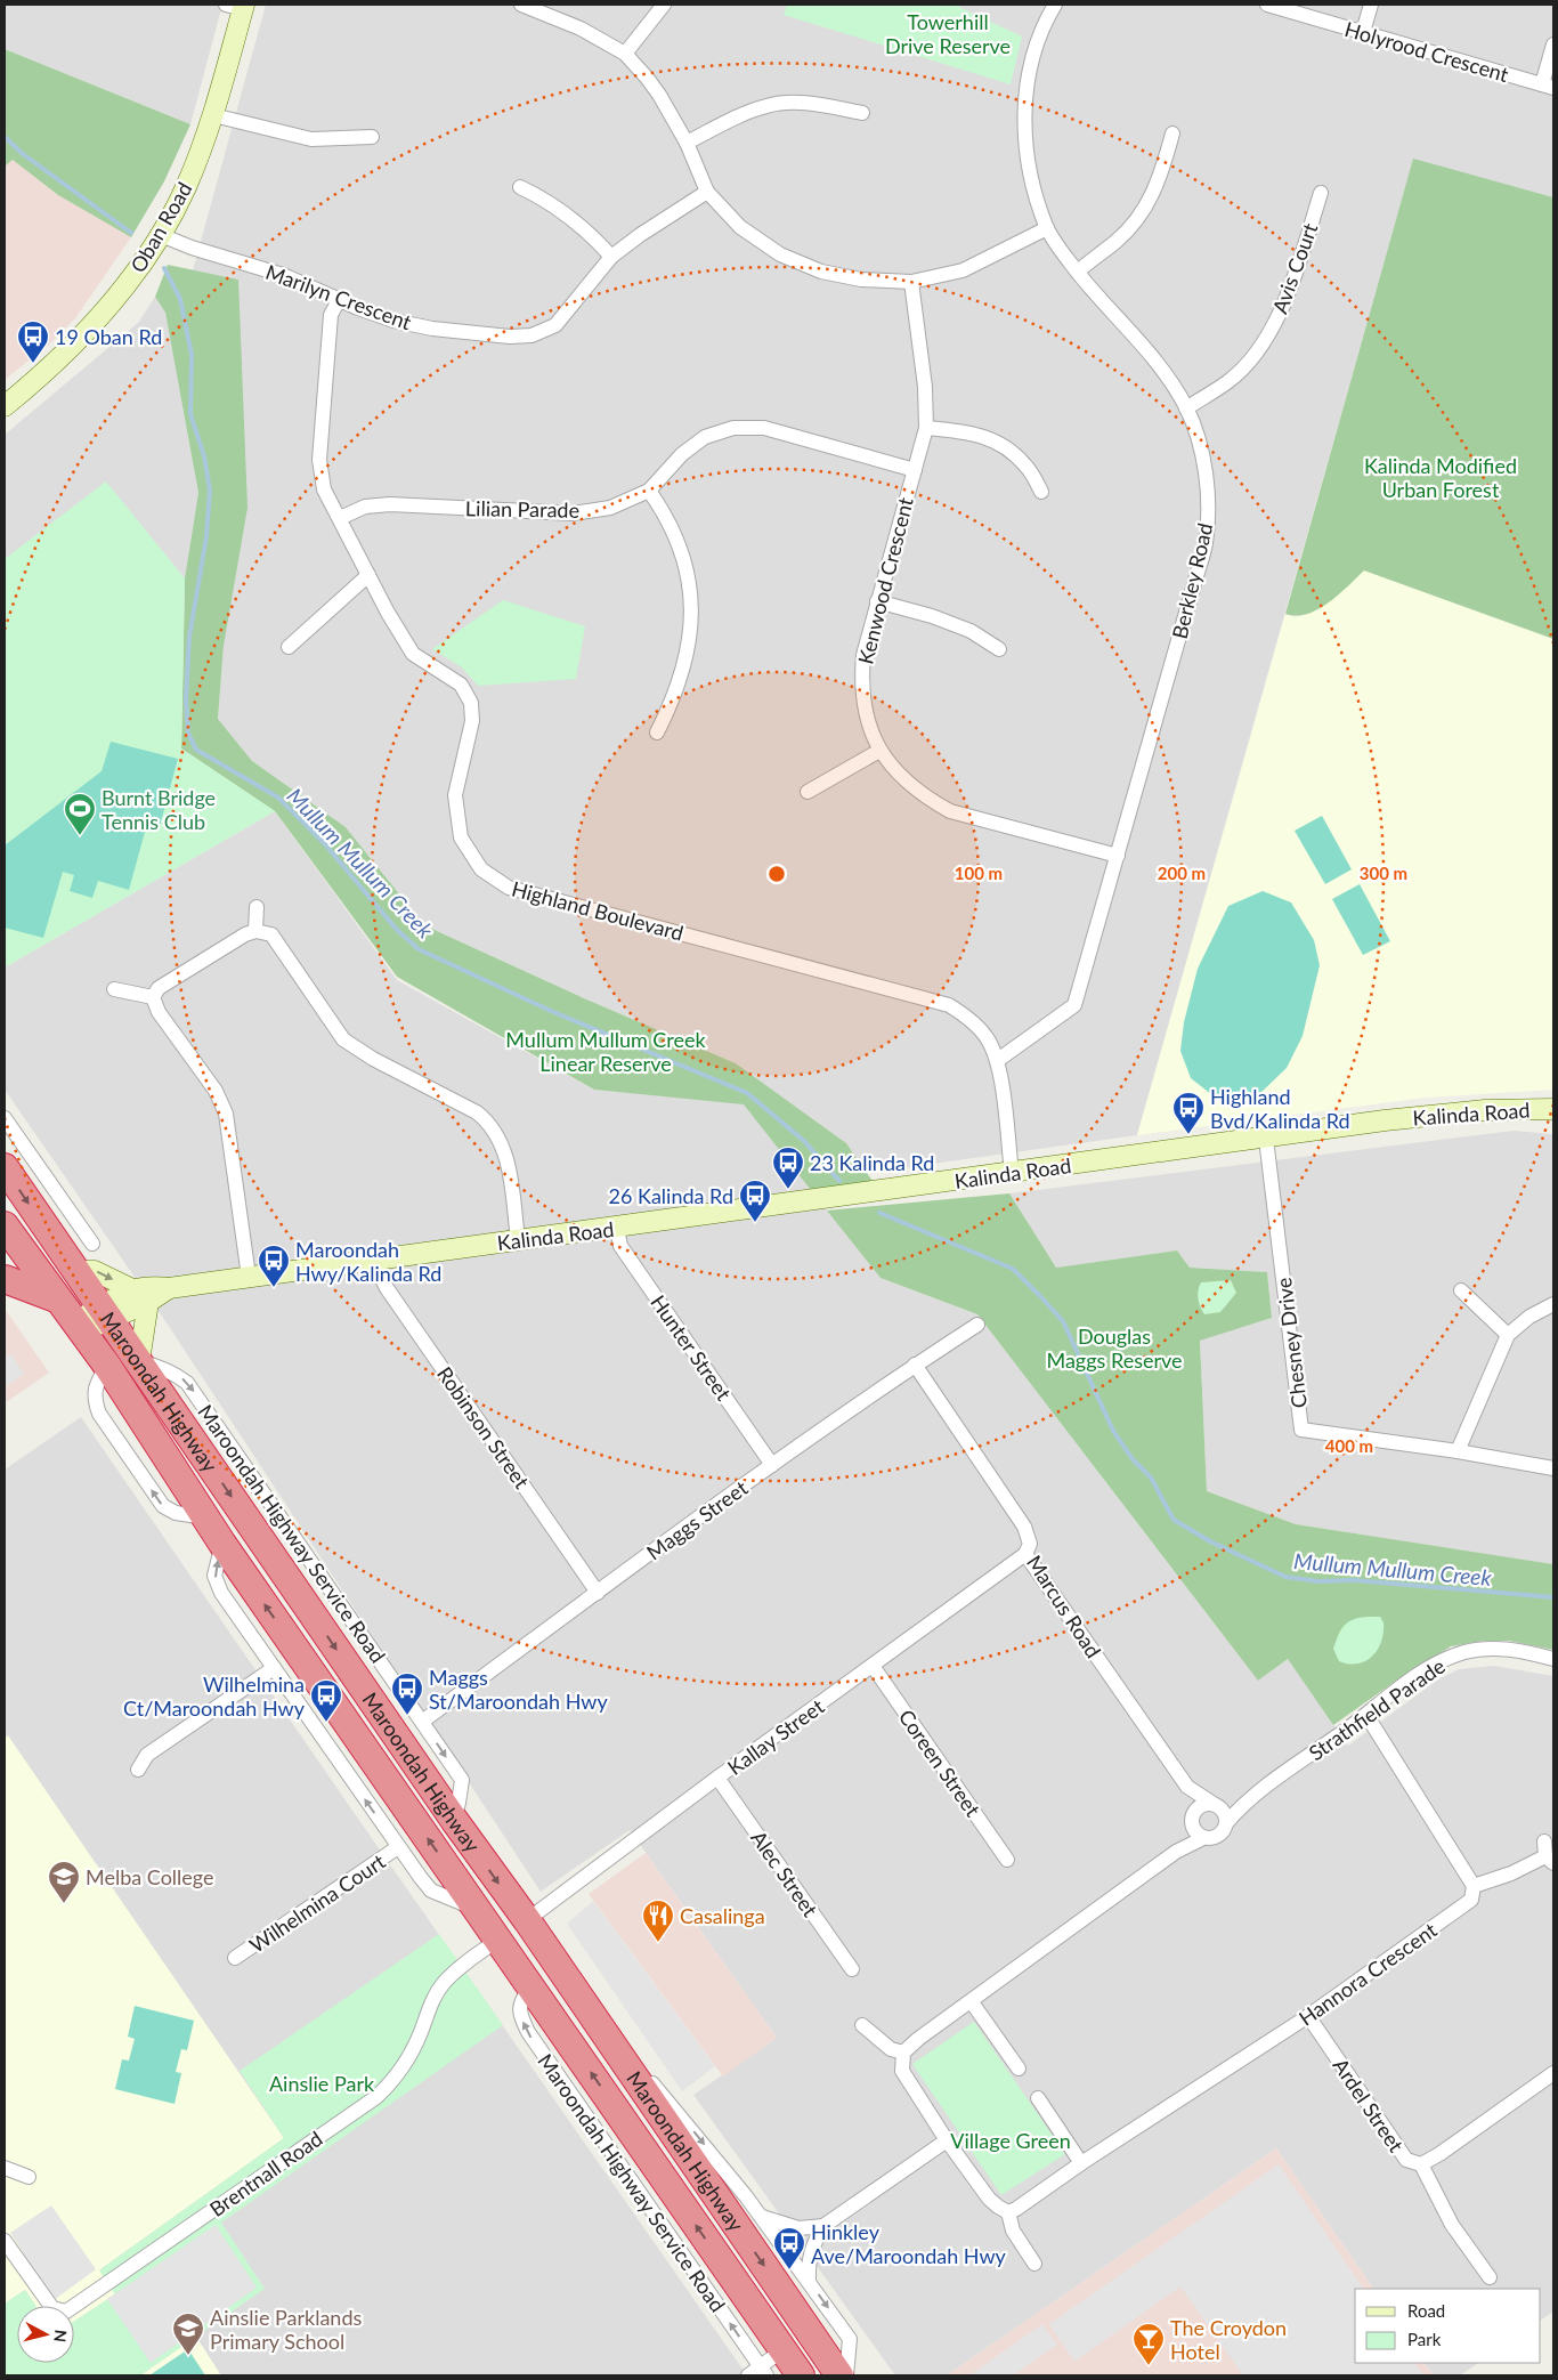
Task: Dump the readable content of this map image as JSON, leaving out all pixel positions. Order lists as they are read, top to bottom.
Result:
{
  "streets": {
    "highway": ["Maroondah Highway"],
    "street": [
      "Holyrood Crescent",
      "Oban Road",
      "Avis Court",
      "Marilyn Crescent",
      "Lilian Parade",
      "Kenwood Crescent",
      "Berkley Road",
      "Highland Boulevard",
      "Kalinda Road",
      "Chesney Drive",
      "Hunter Street",
      "Robinson Street",
      "Maggs Street",
      "Maroondah Highway Service Road",
      "Marcus Road",
      "Strathfield Parade",
      "Kallay Street",
      "Coreen Street",
      "Alec Street",
      "Wilhelmina Court",
      "Hannora Crescent",
      "Ardel Street",
      "Brentnall Road"
    ]
  },
  "crossings": [
    ["Oban Road", "Marilyn Crescent"],
    ["Avis Court", "Berkley Road"],
    ["Marilyn Crescent", "Highland Boulevard"],
    ["Lilian Parade", "Kenwood Crescent"],
    ["Lilian Parade", "Highland Boulevard"],
    ["Kenwood Crescent", "Berkley Road"],
    ["Berkley Road", "Highland Boulevard"],
    ["Highland Boulevard", "Kalinda Road"],
    ["Kalinda Road", "Chesney Drive"],
    ["Kalinda Road", "Hunter Street"],
    ["Kalinda Road", "Maroondah Highway"],
    ["Kalinda Road", "Robinson Street"],
    ["Hunter Street", "Maggs Street"],
    ["Maroondah Highway", "Maroondah Highway Service Road"],
    ["Maroondah Highway", "Kallay Street"],
    ["Maroondah Highway", "Brentnall Road"],
    ["Robinson Street", "Maggs Street"],
    ["Maggs Street", "Maroondah Highway Service Road"],
    ["Maggs Street", "Marcus Road"],
    ["Marcus Road", "Strathfield Parade"],
    ["Marcus Road", "Kallay Street"],
    ["Kallay Street", "Coreen Street"],
    ["Kallay Street", "Alec Street"],
    ["Hannora Crescent", "Ardel Street"]
  ],
  "water": ["Mullum Mullum Creek"],
  "parks": [
    "Towerhill Drive Reserve",
    "Kalinda Modified Urban Forest",
    "Mullum Mullum Creek Linear Reserve",
    "Douglas Maggs Reserve",
    "Ainslie Park",
    "Village Green"
  ],
  "places": {
    "bus stop": [
      "19 Oban Rd",
      "Highland Bvd/Kalinda Rd",
      "23 Kalinda Rd",
      "26 Kalinda Rd",
      "Maroondah Hwy/Kalinda Rd",
      "Maggs St/Maroondah Hwy",
      "Wilhelmina Ct/Maroondah Hwy",
      "Hinkley Ave/Maroondah Hwy"
    ],
    "sports": ["Burnt Bridge Tennis Club"],
    "school or university": ["Melba College", "Ainslie Parklands Primary School"],
    "restaurant": ["Casalinga"],
    "bar": ["The Croydon Hotel"]
  },
  "legend": ["Road", "Park"],
  "north": "right",
  "rings": [
    "100 m",
    "200 m",
    "300 m",
    "400 m"
  ]
}
